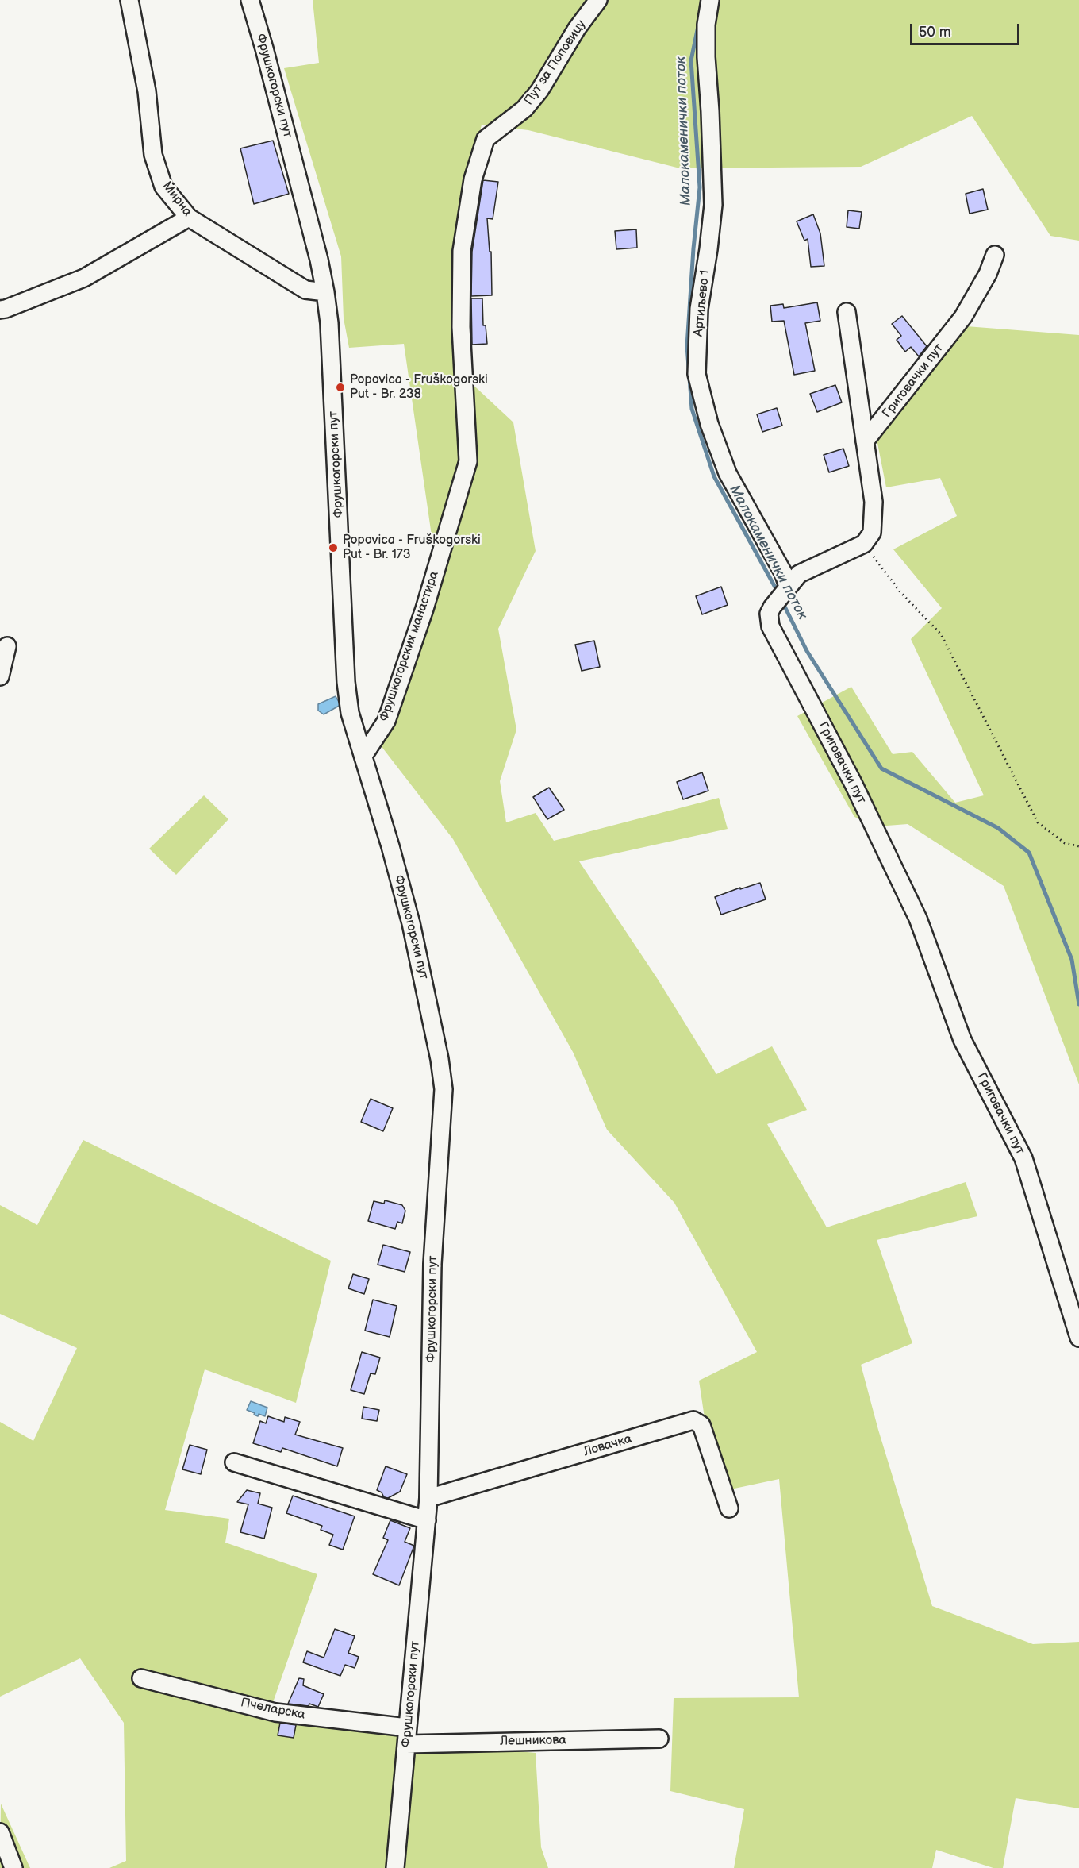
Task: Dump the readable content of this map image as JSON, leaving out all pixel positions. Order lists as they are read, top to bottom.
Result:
{
  "streets": {
    "street": [
      "Пут за Поповицу",
      "Фрушкогорски пут",
      "Мирна",
      "Артиљево 1",
      "Григовачки пут",
      "Фрушкогорских манастира",
      "Ловачка",
      "Пчеларска",
      "Лешникова"
    ]
  },
  "crossings": [
    ["Пут за Поповицу", "Фрушкогорских манастира"],
    ["Фрушкогорски пут", "Мирна"],
    ["Фрушкогорски пут", "Фрушкогорских манастира"],
    ["Фрушкогорски пут", "Ловачка"],
    ["Фрушкогорски пут", "Пчеларска"],
    ["Фрушкогорски пут", "Лешникова"],
    ["Артиљево 1", "Григовачки пут"],
    ["Пчеларска", "Лешникова"]
  ],
  "water": ["Малокаменички поток"],
  "places": ["Popovica - Fruškogorski Put - Br. 238", "Popovica - Fruškogorski Put - Br. 173"],
  "scale_bar": "50 m"
}
